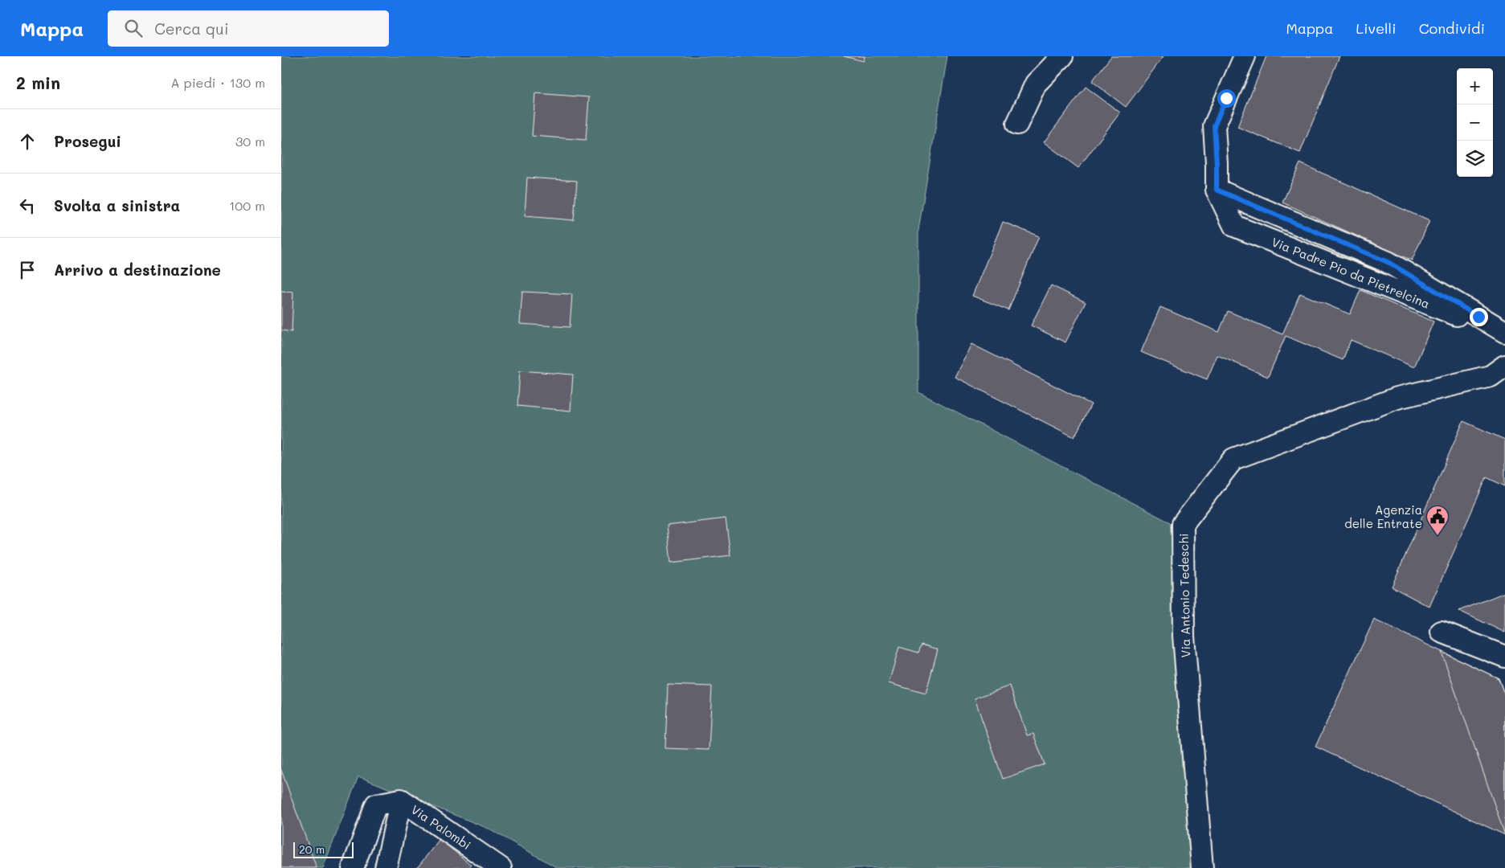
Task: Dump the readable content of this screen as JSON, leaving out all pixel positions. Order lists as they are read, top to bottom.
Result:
{
  "streets": {
    "street": ["Via Padre Pio da Pietrelcina", "Via Antonio Tedeschi", "Via Palombi"]
  },
  "places": {
    "public building": ["Agenzia delle Entrate"]
  },
  "scale_bar": "20 m",
  "page": {
    "header": "Mappa",
    "search": "Cerca qui",
    "nav": ["Mappa", "Livelli", "Condividi"],
    "heading": ["2 min", "A piedi · 130 m"],
    "map_buttons": ["+", "−"],
    "list": [
      ["Prosegui", "30 m"],
      ["Svolta a sinistra", "100 m"],
      "Arrivo a destinazione"
    ],
    "scale": "20 m"
  }
}
